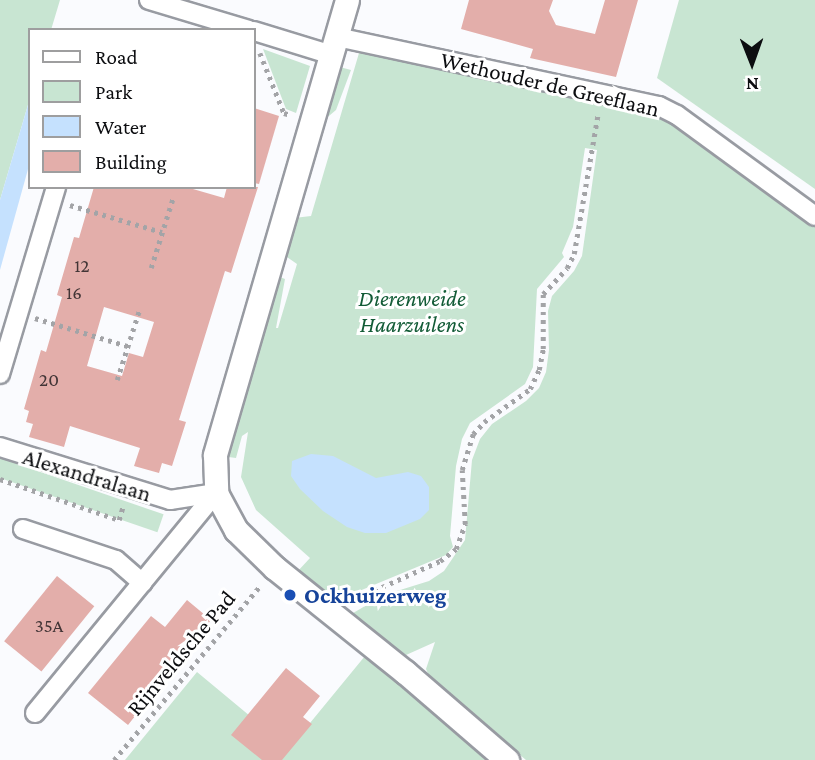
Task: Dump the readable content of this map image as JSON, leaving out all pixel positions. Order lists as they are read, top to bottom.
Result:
{
  "streets": {
    "street": ["Wethouder de Greeflaan", "Alexandralaan"],
    "path": ["Rijnveldsche Pad"]
  },
  "parks": ["Dierenweide Haarzuilens"],
  "places": ["Ockhuizerweg"],
  "house_numbers": [
    "12",
    "16",
    "20",
    "35A"
  ],
  "legend": [
    "Road",
    "Park",
    "Water",
    "Building"
  ],
  "north": "bottom"
}
